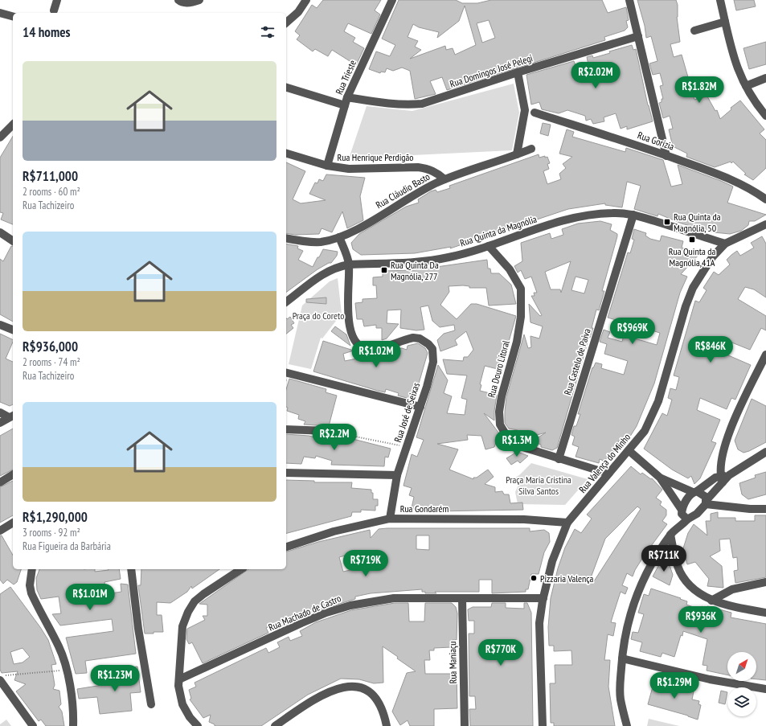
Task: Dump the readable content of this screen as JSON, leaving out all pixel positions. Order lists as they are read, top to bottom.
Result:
{
  "streets": {
    "street": [
      "Rua Domingos José Pelegi",
      "Rua Trieste",
      "Rua Gorízia",
      "Rua Henrique Perdigão",
      "Rua Cláudio Basto",
      "Rua Quinta da Magnólia",
      "Rua Castelo de Paiva",
      "Rua Douro Litoral",
      "Rua José de Seixas",
      "Rua Valença do Minho",
      "Rua Gondarém",
      "Rua Machado de Castro",
      "Rua Maniaçu"
    ]
  },
  "crossings": [
    ["Rua Domingos José Pelegi", "Rua Trieste"],
    ["Rua Trieste", "Rua Henrique Perdigão"],
    ["Rua Henrique Perdigão", "Rua Cláudio Basto"],
    ["Rua Cláudio Basto", "Rua José de Seixas"],
    ["Rua Quinta da Magnólia", "Rua Castelo de Paiva"],
    ["Rua Quinta da Magnólia", "Rua Douro Litoral"],
    ["Rua Quinta da Magnólia", "Rua José de Seixas"],
    ["Rua Quinta da Magnólia", "Rua Valença do Minho"],
    ["Rua Castelo de Paiva", "Rua Douro Litoral"],
    ["Rua Douro Litoral", "Rua Valença do Minho"],
    ["Rua José de Seixas", "Rua Gondarém"],
    ["Rua Valença do Minho", "Rua Gondarém"],
    ["Rua Valença do Minho", "Rua Machado de Castro"],
    ["Rua Machado de Castro", "Rua Maniaçu"]
  ],
  "parks": ["Praça do Coreto", "Praça Maria Cristina Silva Santos"],
  "places": {
    "transit": ["Rua Quinta da Magnólia, 50", "Rua Quinta da Magnólia,41A", "Rua Quinta Da Magnólia, 277"],
    "other": ["Pizzaria Valença"]
  },
  "north": "top right",
  "page": {
    "heading": "14 homes",
    "list": [
      {
        "name": "R$711,000",
        "note": "2 rooms · 60 m² · Rua Tachizeiro"
      },
      {
        "name": "R$936,000",
        "note": "2 rooms · 74 m² · Rua Tachizeiro"
      },
      {
        "name": "R$1,290,000",
        "note": "3 rooms · 92 m² · Rua Figueira da Barbária"
      }
    ],
    "price": [
      "R$2.02M",
      "R$1.82M",
      "R$969K",
      "R$846K",
      "R$1.02M",
      "R$2.2M",
      "R$1.3M",
      "R$711K",
      "R$719K",
      "R$1.01M",
      "R$936K",
      "R$770K",
      "R$1.23M",
      "R$1.29M"
    ]
  }
}
